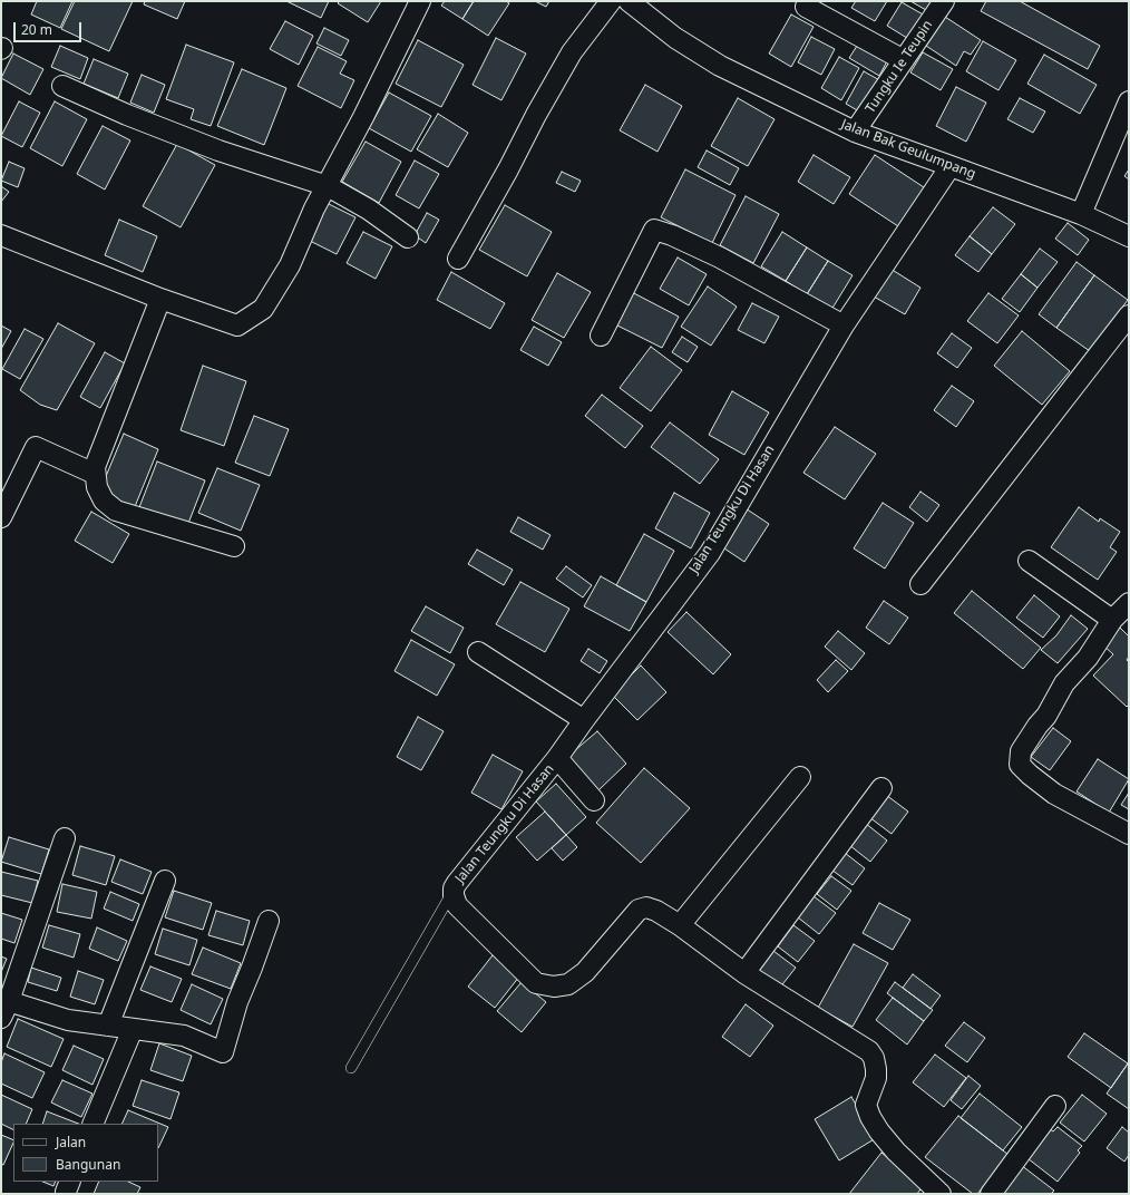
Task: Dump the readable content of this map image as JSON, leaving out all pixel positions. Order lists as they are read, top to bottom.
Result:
{
  "streets": {
    "street": ["Tungku Ie Teupin", "Jalan Bak Geulumpang", "Jalan Teungku Di Hasan"]
  },
  "crossings": [
    ["Tungku Ie Teupin", "Jalan Bak Geulumpang"],
    ["Jalan Bak Geulumpang", "Jalan Teungku Di Hasan"]
  ],
  "legend": ["Jalan", "Bangunan"],
  "scale_bar": "20 m"
}
